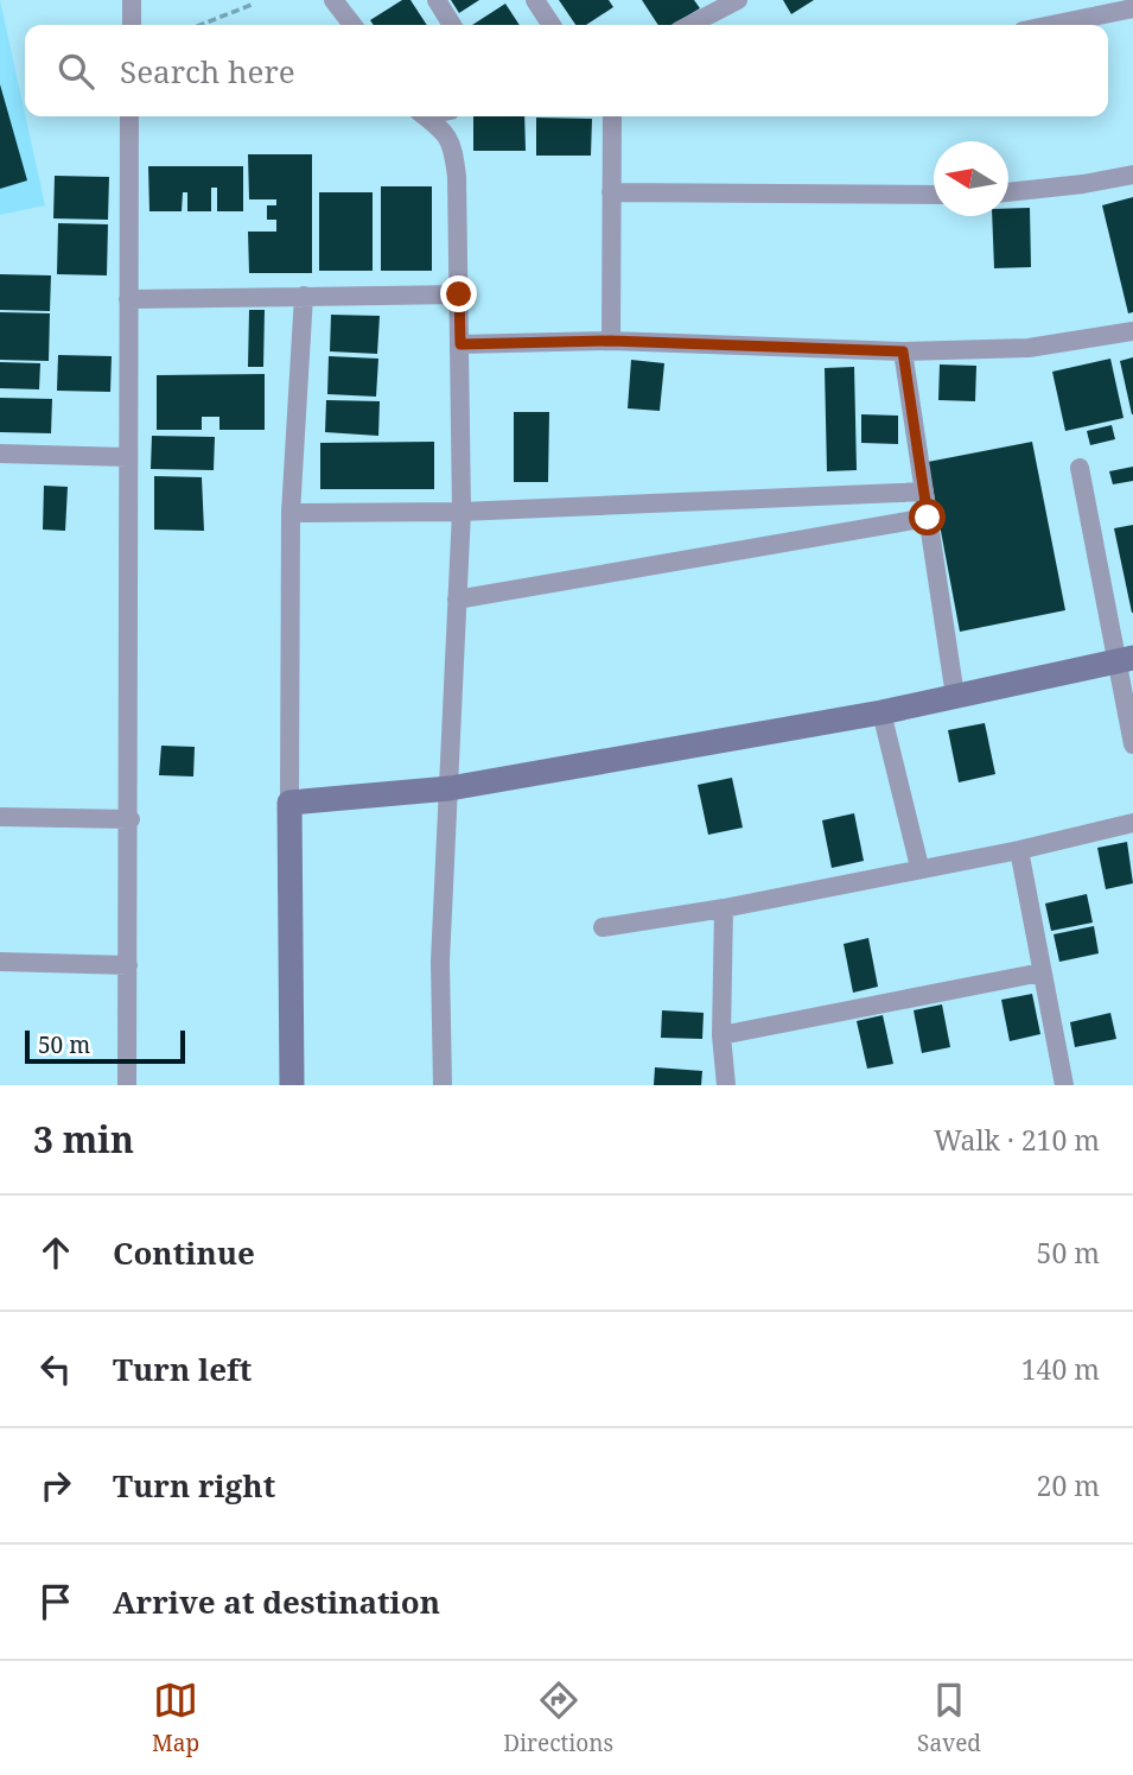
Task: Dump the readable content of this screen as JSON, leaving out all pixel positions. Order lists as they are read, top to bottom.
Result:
{
  "scale_bar": "50 m",
  "north": "left",
  "page": {
    "search": "Search here",
    "scale": "50 m",
    "heading": ["3 min", "Walk · 210 m"],
    "list": [
      ["Continue", "50 m"],
      ["Turn left", "140 m"],
      ["Turn right", "20 m"],
      "Arrive at destination"
    ],
    "nav": ["Map", "Directions", "Saved"]
  }
}
